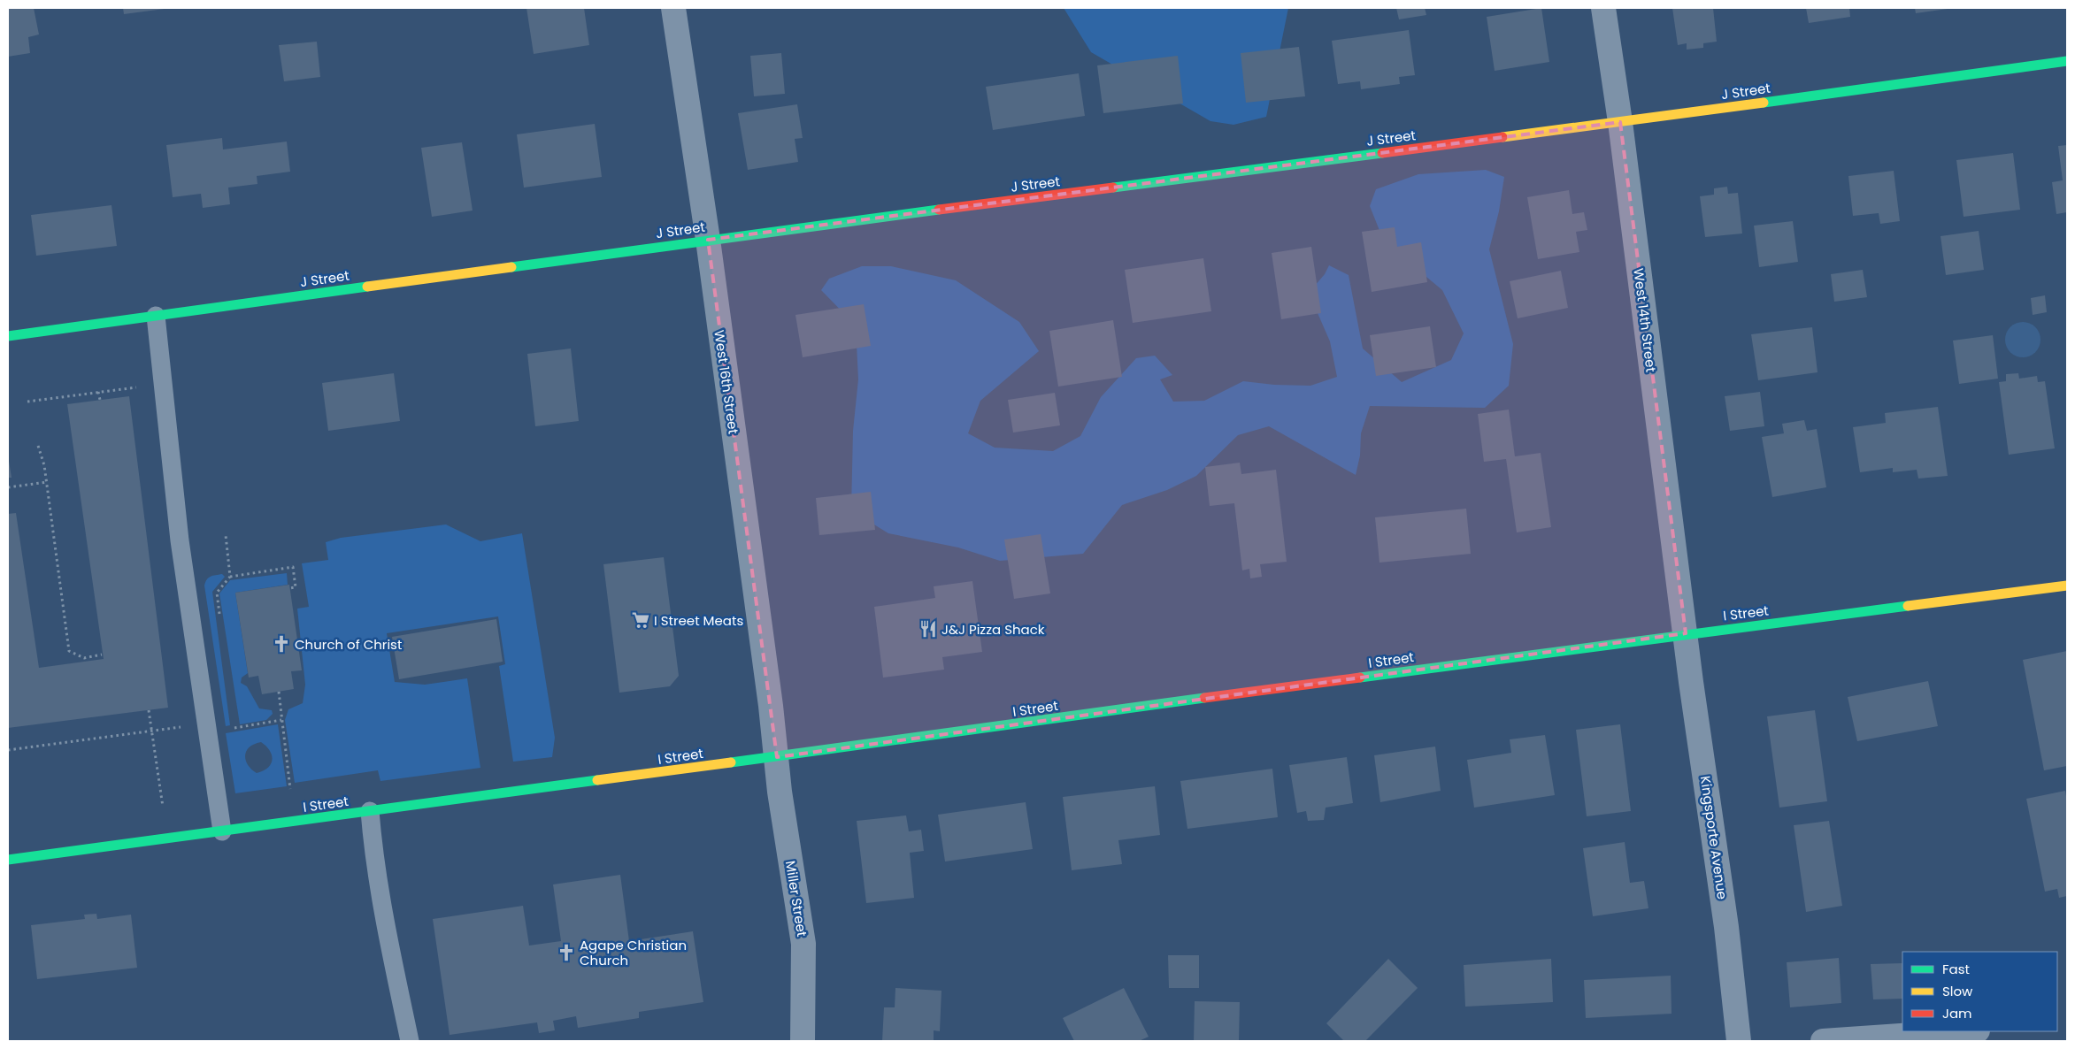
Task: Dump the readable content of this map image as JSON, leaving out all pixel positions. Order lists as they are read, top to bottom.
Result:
{
  "streets": {
    "street": [
      "J Street",
      "West 14th Street",
      "West 16th Street",
      "I Street",
      "Kingsporte Avenue",
      "Miller Street"
    ]
  },
  "crossings": [
    ["J Street", "West 14th Street"],
    ["J Street", "West 16th Street"],
    ["West 14th Street", "I Street"],
    ["West 14th Street", "Kingsporte Avenue"],
    ["West 16th Street", "I Street"],
    ["West 16th Street", "Miller Street"],
    ["I Street", "Kingsporte Avenue"],
    ["I Street", "Miller Street"]
  ],
  "places": {
    "supermarket": ["I Street Meats"],
    "restaurant": ["J&J Pizza Shack"],
    "church": ["Church of Christ", "Agape Christian Church"]
  },
  "legend": ["Fast", "Slow", "Jam"]
}
